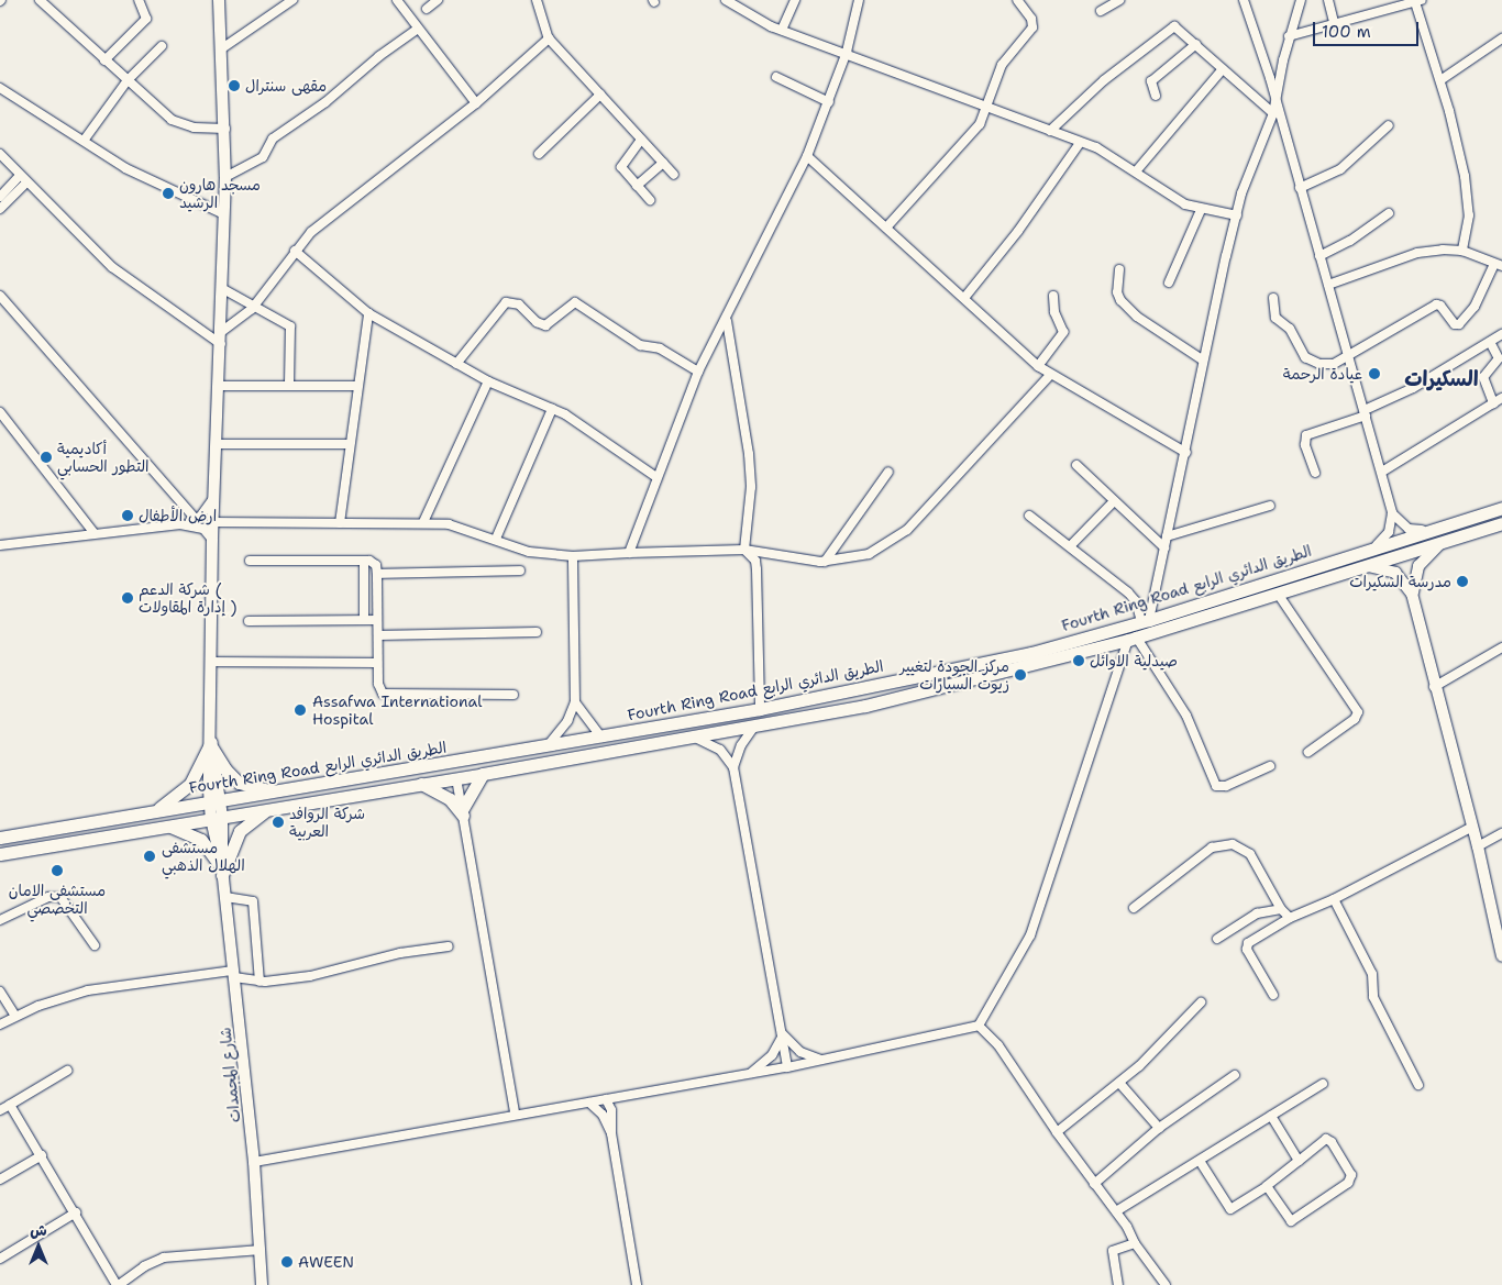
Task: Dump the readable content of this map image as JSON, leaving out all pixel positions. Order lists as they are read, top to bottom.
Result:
{
  "streets": {
    "main road": ["Fourth Ring Road الطريق الدائري الرابع", "شارع المجمدات"]
  },
  "crossings": [
    ["Fourth Ring Road الطريق الدائري الرابع", "شارع المجمدات"]
  ],
  "districts": ["السكيرات"],
  "places": [
    "مقهى سنترال",
    "مسجد هارون الرشيد",
    "عيادة الرحمة",
    "أكاديمية التطور الحسابي",
    "ارض الأطفال",
    "مدرسة السكيرات",
    "شركة الدعم ( إدارة المقاولات )",
    "صيدلية الاوائل",
    "مركز الجودة لتغيير زيوت السيارات",
    "Assafwa International Hospital",
    "شركة الروافد العربية",
    "مستشفى الهلال الذهبي",
    "مستشفى الامان التخصصي",
    "AWEEN"
  ],
  "scale_bar": "100 m",
  "north": "top"
}
